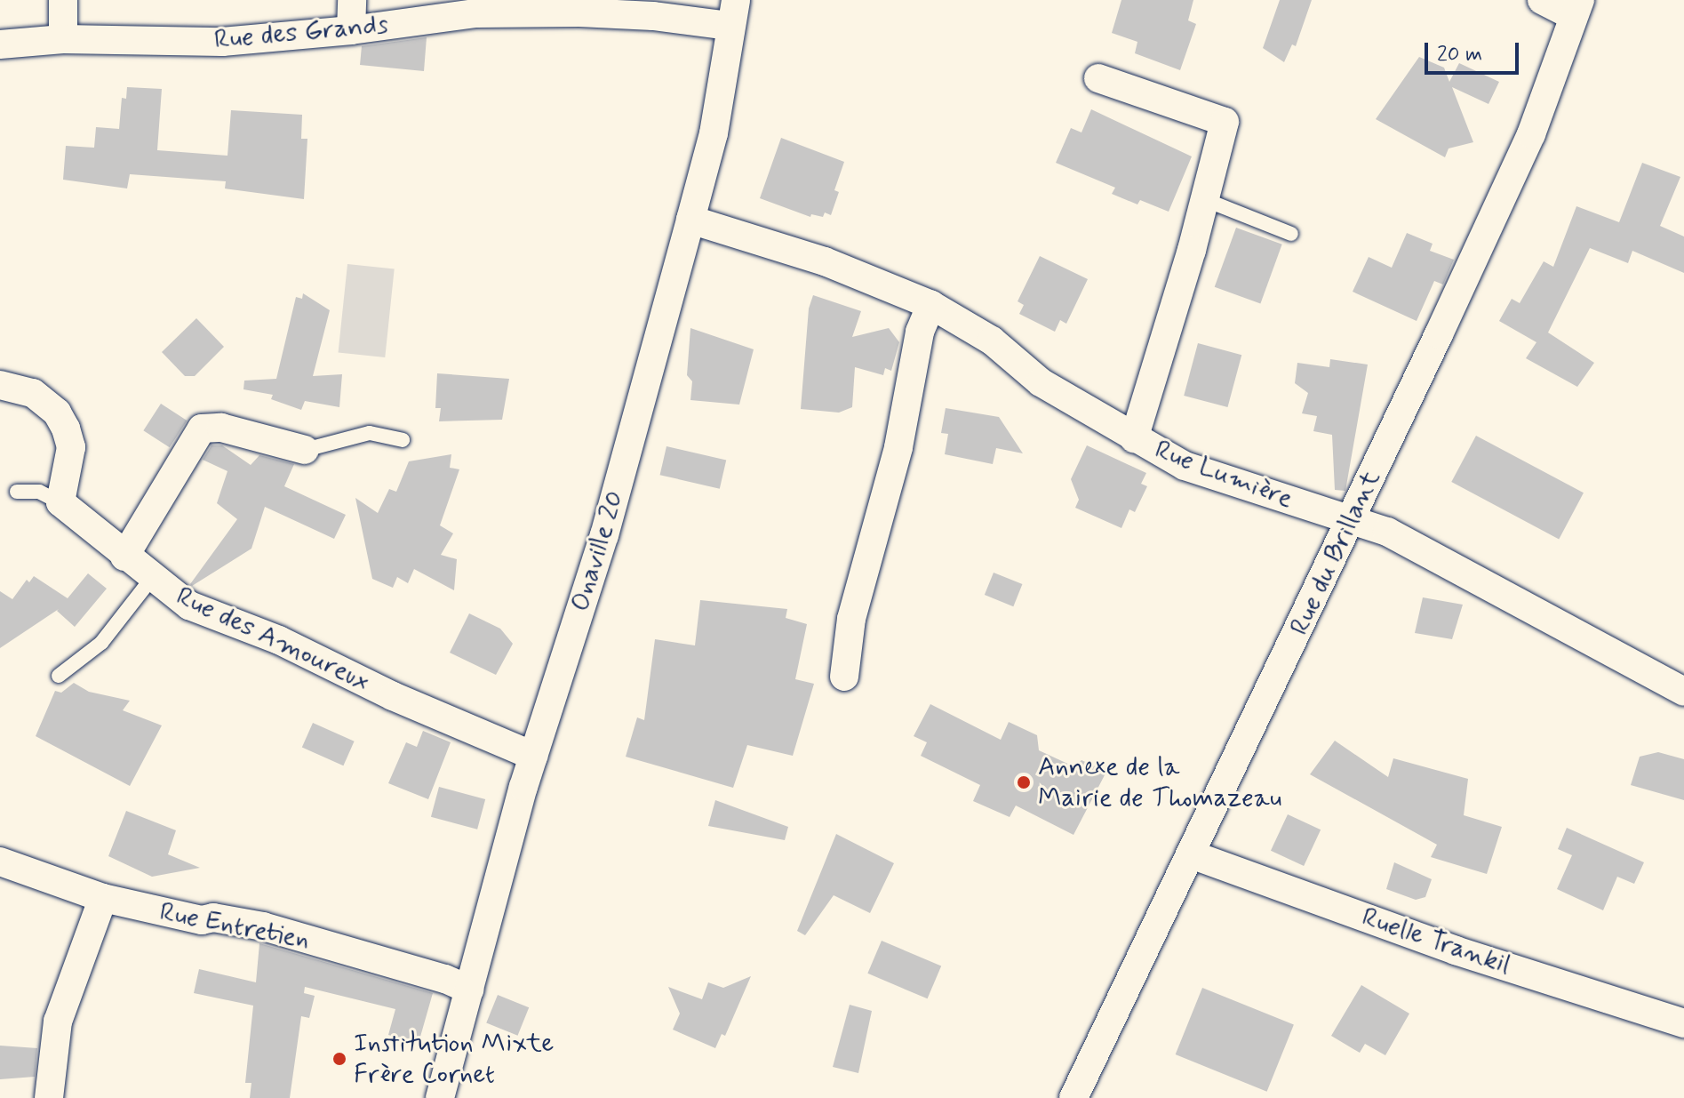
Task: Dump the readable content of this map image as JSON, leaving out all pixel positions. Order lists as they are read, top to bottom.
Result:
{
  "streets": {
    "street": [
      "Rue des Grands",
      "Rue Lumière",
      "Onaville 20",
      "Rue du Brillant",
      "Rue des Amoureux",
      "Rue Entretien",
      "Ruelle Trankil"
    ]
  },
  "crossings": [
    ["Rue des Grands", "Onaville 20"],
    ["Rue Lumière", "Onaville 20"],
    ["Rue Lumière", "Rue du Brillant"],
    ["Onaville 20", "Rue des Amoureux"],
    ["Onaville 20", "Rue Entretien"],
    ["Rue du Brillant", "Ruelle Trankil"]
  ],
  "places": ["Annexe de la Mairie de Thomazeau", "Institution Mixte Frère Cornet"],
  "scale_bar": "20 m"
}
